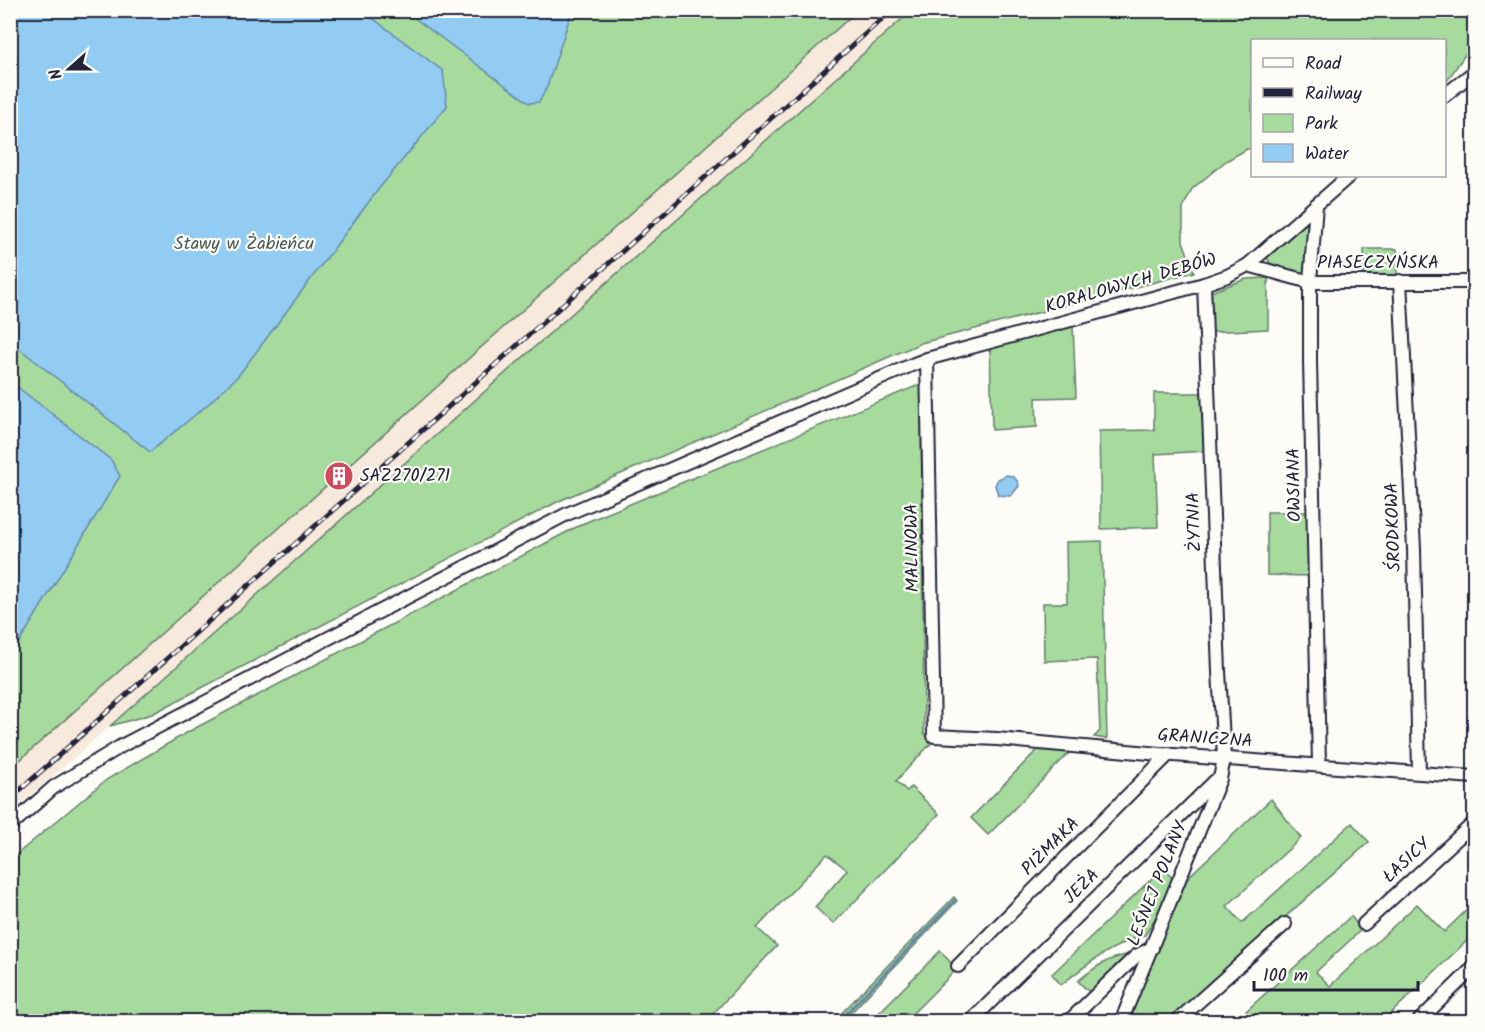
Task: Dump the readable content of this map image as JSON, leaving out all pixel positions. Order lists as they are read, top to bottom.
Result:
{
  "streets": {
    "street": [
      "PIASECZYŃSKA",
      "KORALOWYCH DĘBÓW",
      "OWSIANA",
      "ŻYTNIA",
      "ŚRODKOWA",
      "MALINOWA",
      "GRANICZNA",
      "PIŻMAKA",
      "ŁASICY",
      "LEŚNEJ POLANY",
      "JEŻA"
    ]
  },
  "crossings": [
    ["PIASECZYŃSKA", "KORALOWYCH DĘBÓW"],
    ["PIASECZYŃSKA", "OWSIANA"],
    ["PIASECZYŃSKA", "ŚRODKOWA"],
    ["KORALOWYCH DĘBÓW", "OWSIANA"],
    ["KORALOWYCH DĘBÓW", "ŻYTNIA"],
    ["KORALOWYCH DĘBÓW", "MALINOWA"],
    ["OWSIANA", "GRANICZNA"],
    ["ŻYTNIA", "GRANICZNA"],
    ["ŻYTNIA", "LEŚNEJ POLANY"],
    ["ŚRODKOWA", "GRANICZNA"],
    ["MALINOWA", "GRANICZNA"],
    ["GRANICZNA", "PIŻMAKA"],
    ["GRANICZNA", "LEŚNEJ POLANY"],
    ["LEŚNEJ POLANY", "JEŻA"]
  ],
  "parks": ["Stawy w Żabieńcu"],
  "places": {
    "building": ["SAZ270/271"]
  },
  "legend": [
    "Road",
    "Railway",
    "Park",
    "Water"
  ],
  "scale_bar": "100 m",
  "north": "left"
}
